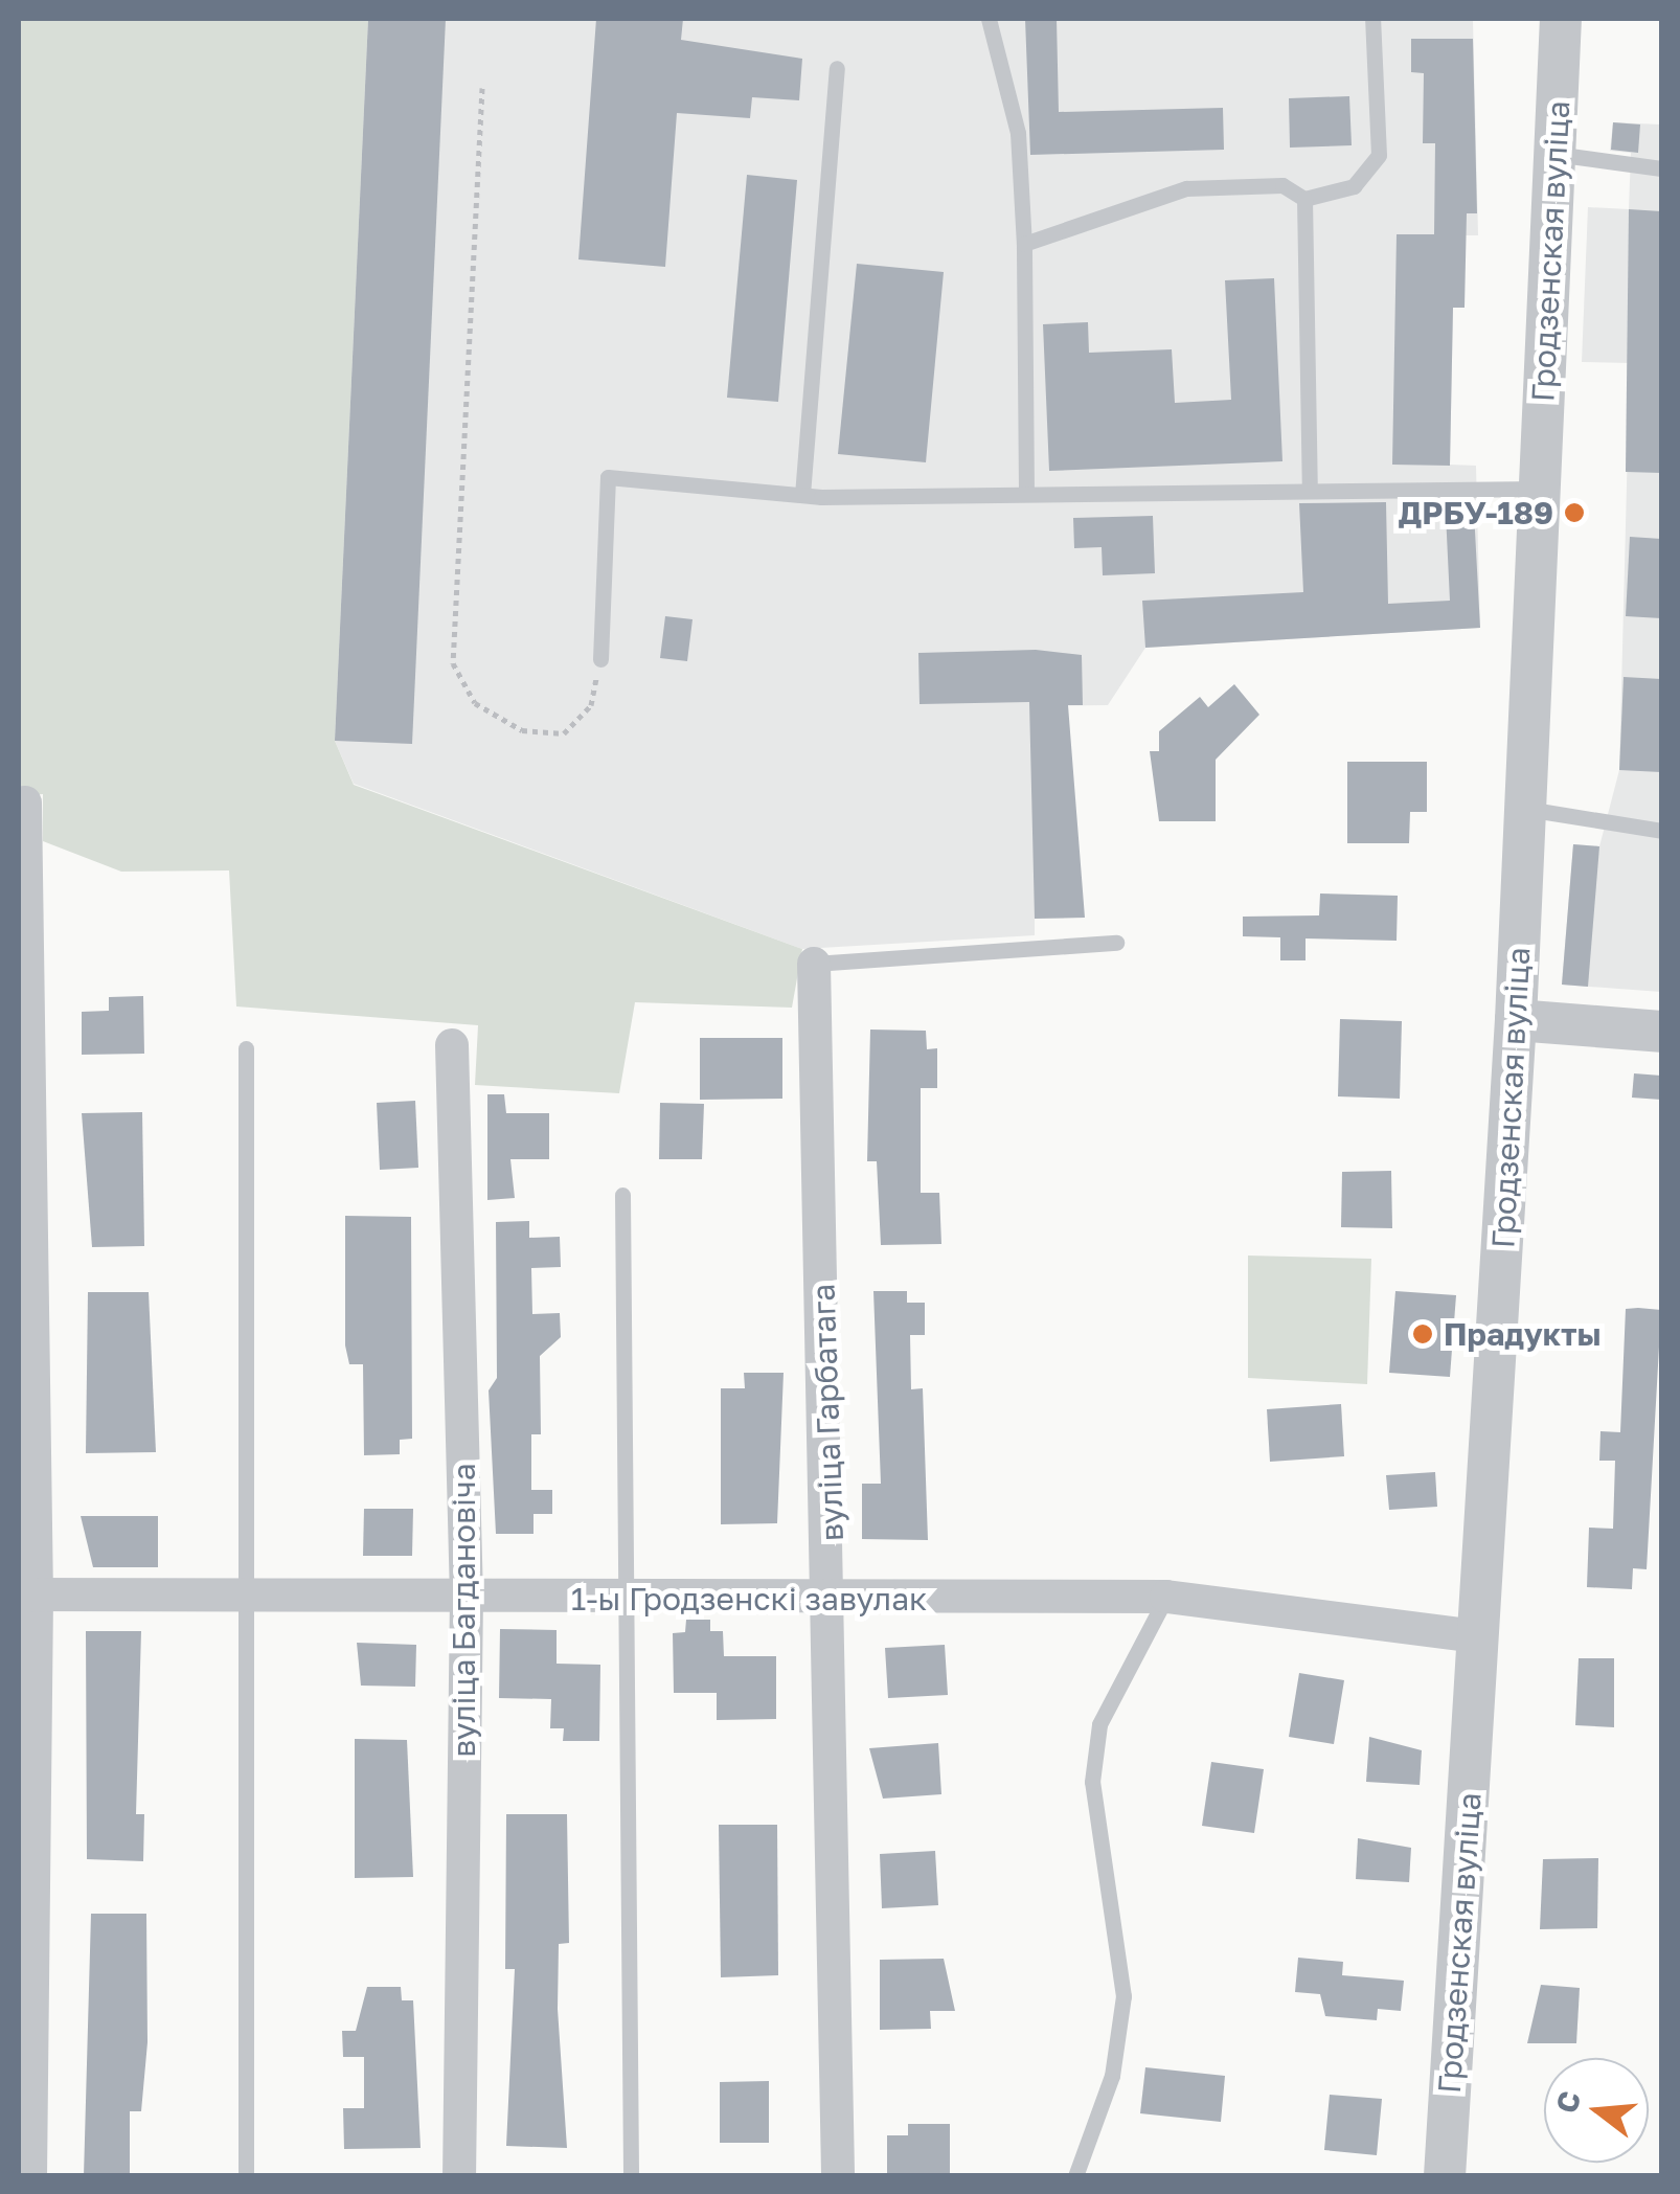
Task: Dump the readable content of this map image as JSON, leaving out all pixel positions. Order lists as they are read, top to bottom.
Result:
{
  "streets": {
    "street": [
      "Гродзенская вуліца",
      "вуліца Гарбатага",
      "1-ы Гродзенскі завулак",
      "вуліца Багдановіча"
    ]
  },
  "crossings": [
    ["Гродзенская вуліца", "1-ы Гродзенскі завулак"],
    ["вуліца Гарбатага", "1-ы Гродзенскі завулак"],
    ["1-ы Гродзенскі завулак", "вуліца Багдановіча"]
  ],
  "places": ["ДРБУ-189", "Прадукты"],
  "north": "left"
}
